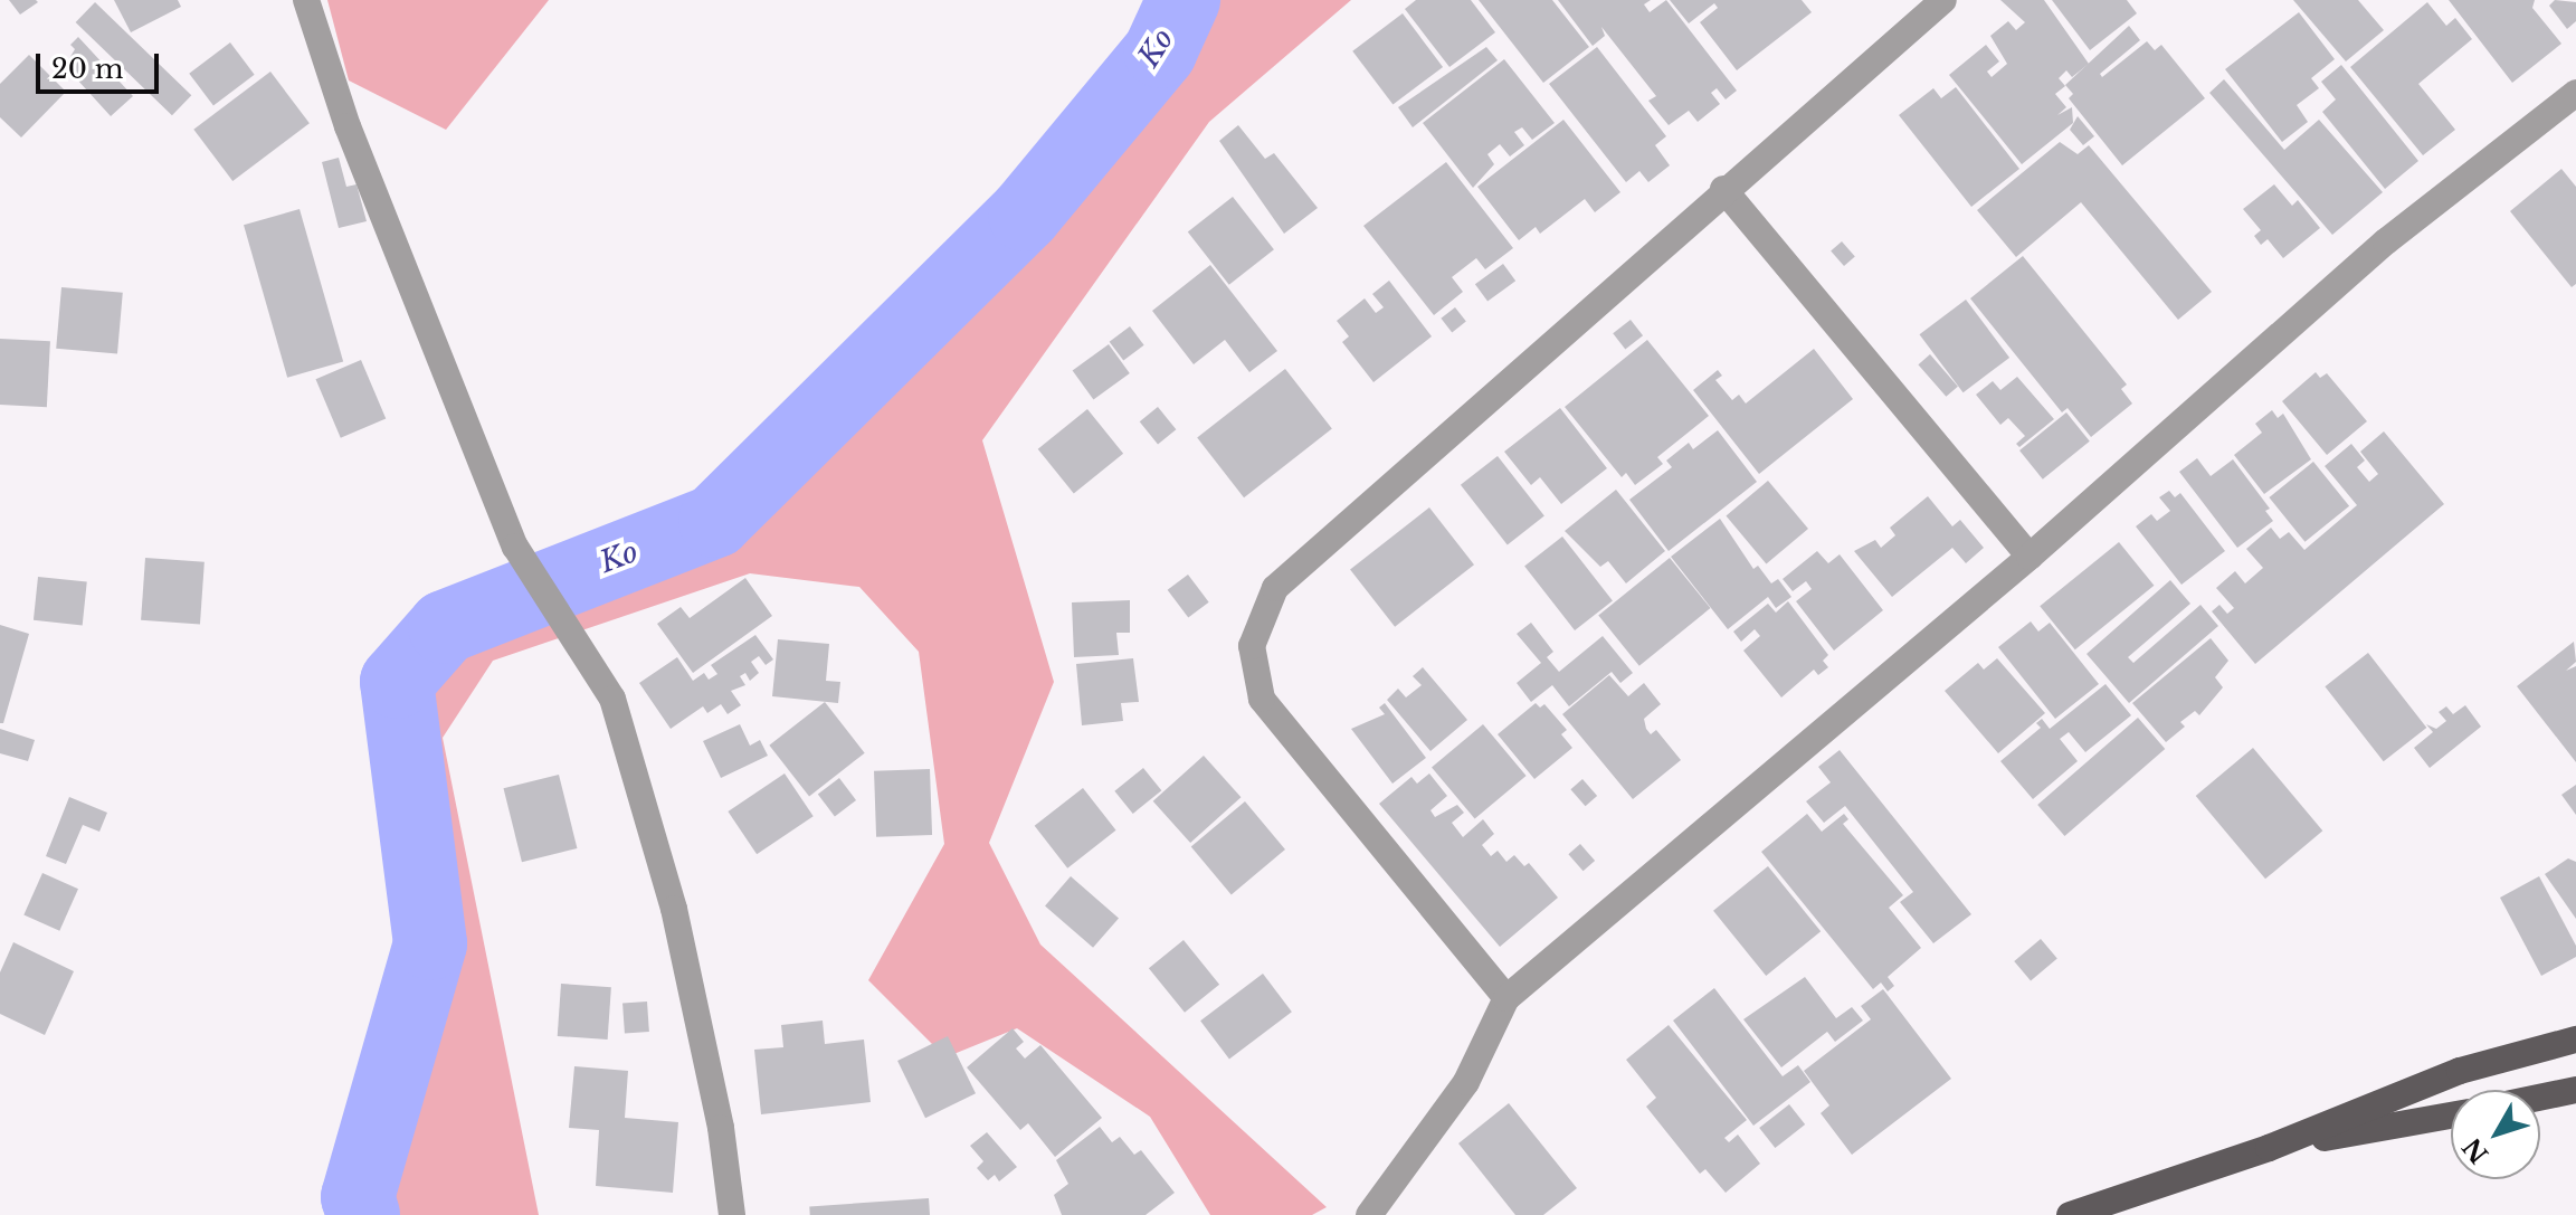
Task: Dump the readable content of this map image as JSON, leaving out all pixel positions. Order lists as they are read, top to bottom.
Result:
{
  "water": ["Ko"],
  "scale_bar": "20 m",
  "north": "bottom left"
}
